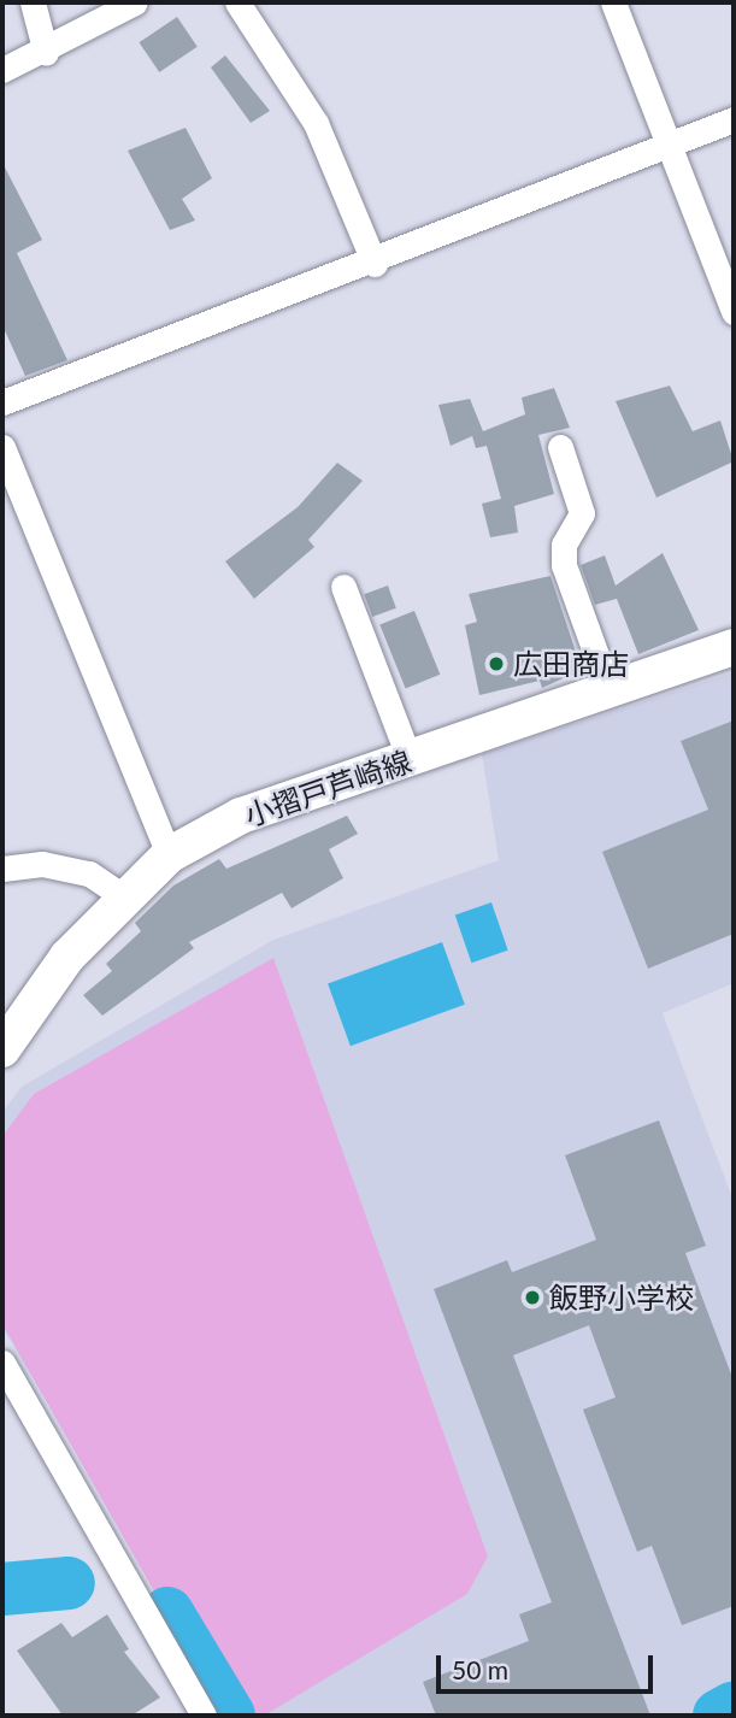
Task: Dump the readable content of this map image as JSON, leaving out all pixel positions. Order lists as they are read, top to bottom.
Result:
{
  "streets": {
    "main road": ["小摺戸芦崎線"]
  },
  "places": ["広田商店", "飯野小学校"],
  "scale_bar": "50 m"
}
